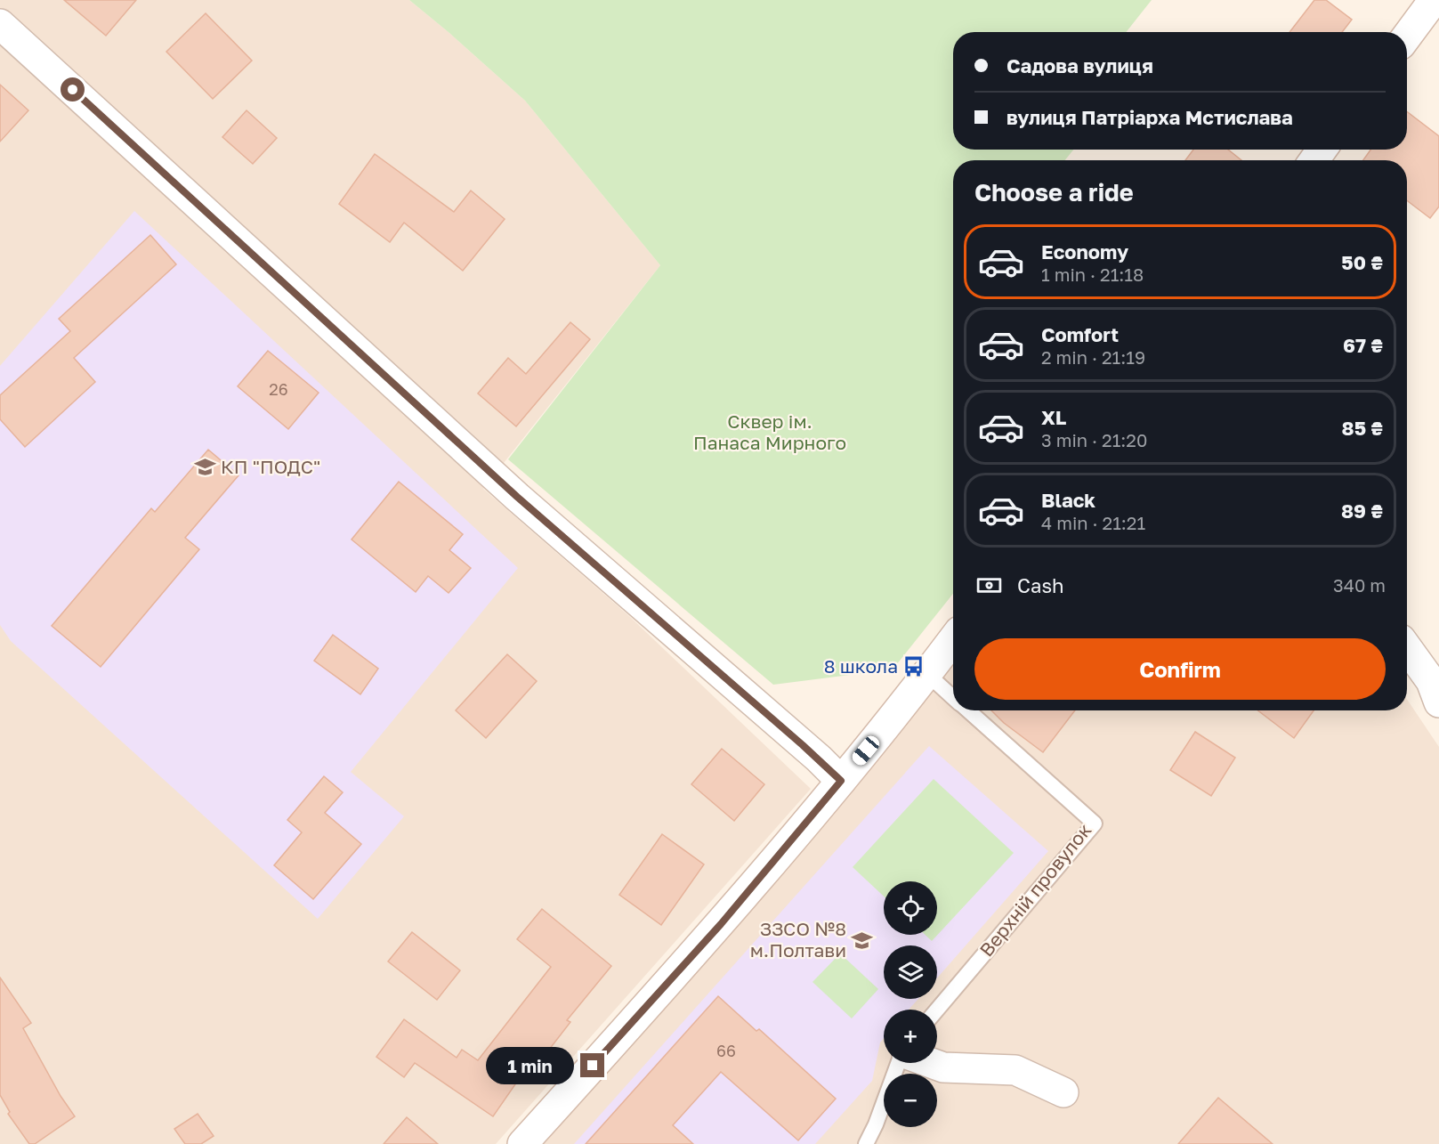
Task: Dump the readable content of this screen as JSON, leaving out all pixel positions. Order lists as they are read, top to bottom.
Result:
{
  "streets": {
    "lane": ["Верхній провулок"]
  },
  "parks": ["Сквер ім. Панаса Мирного"],
  "places": {
    "school or university": ["КП \"ПОДС\"", "ЗЗСО №8 м.Полтави"],
    "bus stop": ["8 школа"]
  },
  "house_numbers": ["26", "66"],
  "page": {
    "banner": ["Садова вулиця", "вулиця Патріарха Мстислава"],
    "heading": "Choose a ride",
    "list": [
      {
        "name": "Economy",
        "note": "1 min · 21:18",
        "value": "50 ₴"
      },
      {
        "name": "Comfort",
        "note": "2 min · 21:19",
        "value": "67 ₴"
      },
      {
        "name": "XL",
        "note": "3 min · 21:20",
        "value": "85 ₴"
      },
      {
        "name": "Black",
        "note": "4 min · 21:21",
        "value": "89 ₴"
      }
    ],
    "pay": ["Cash", "340 m"],
    "buttons": "Confirm",
    "map_buttons": ["+", "−"],
    "bubble": "1 min"
  }
}
